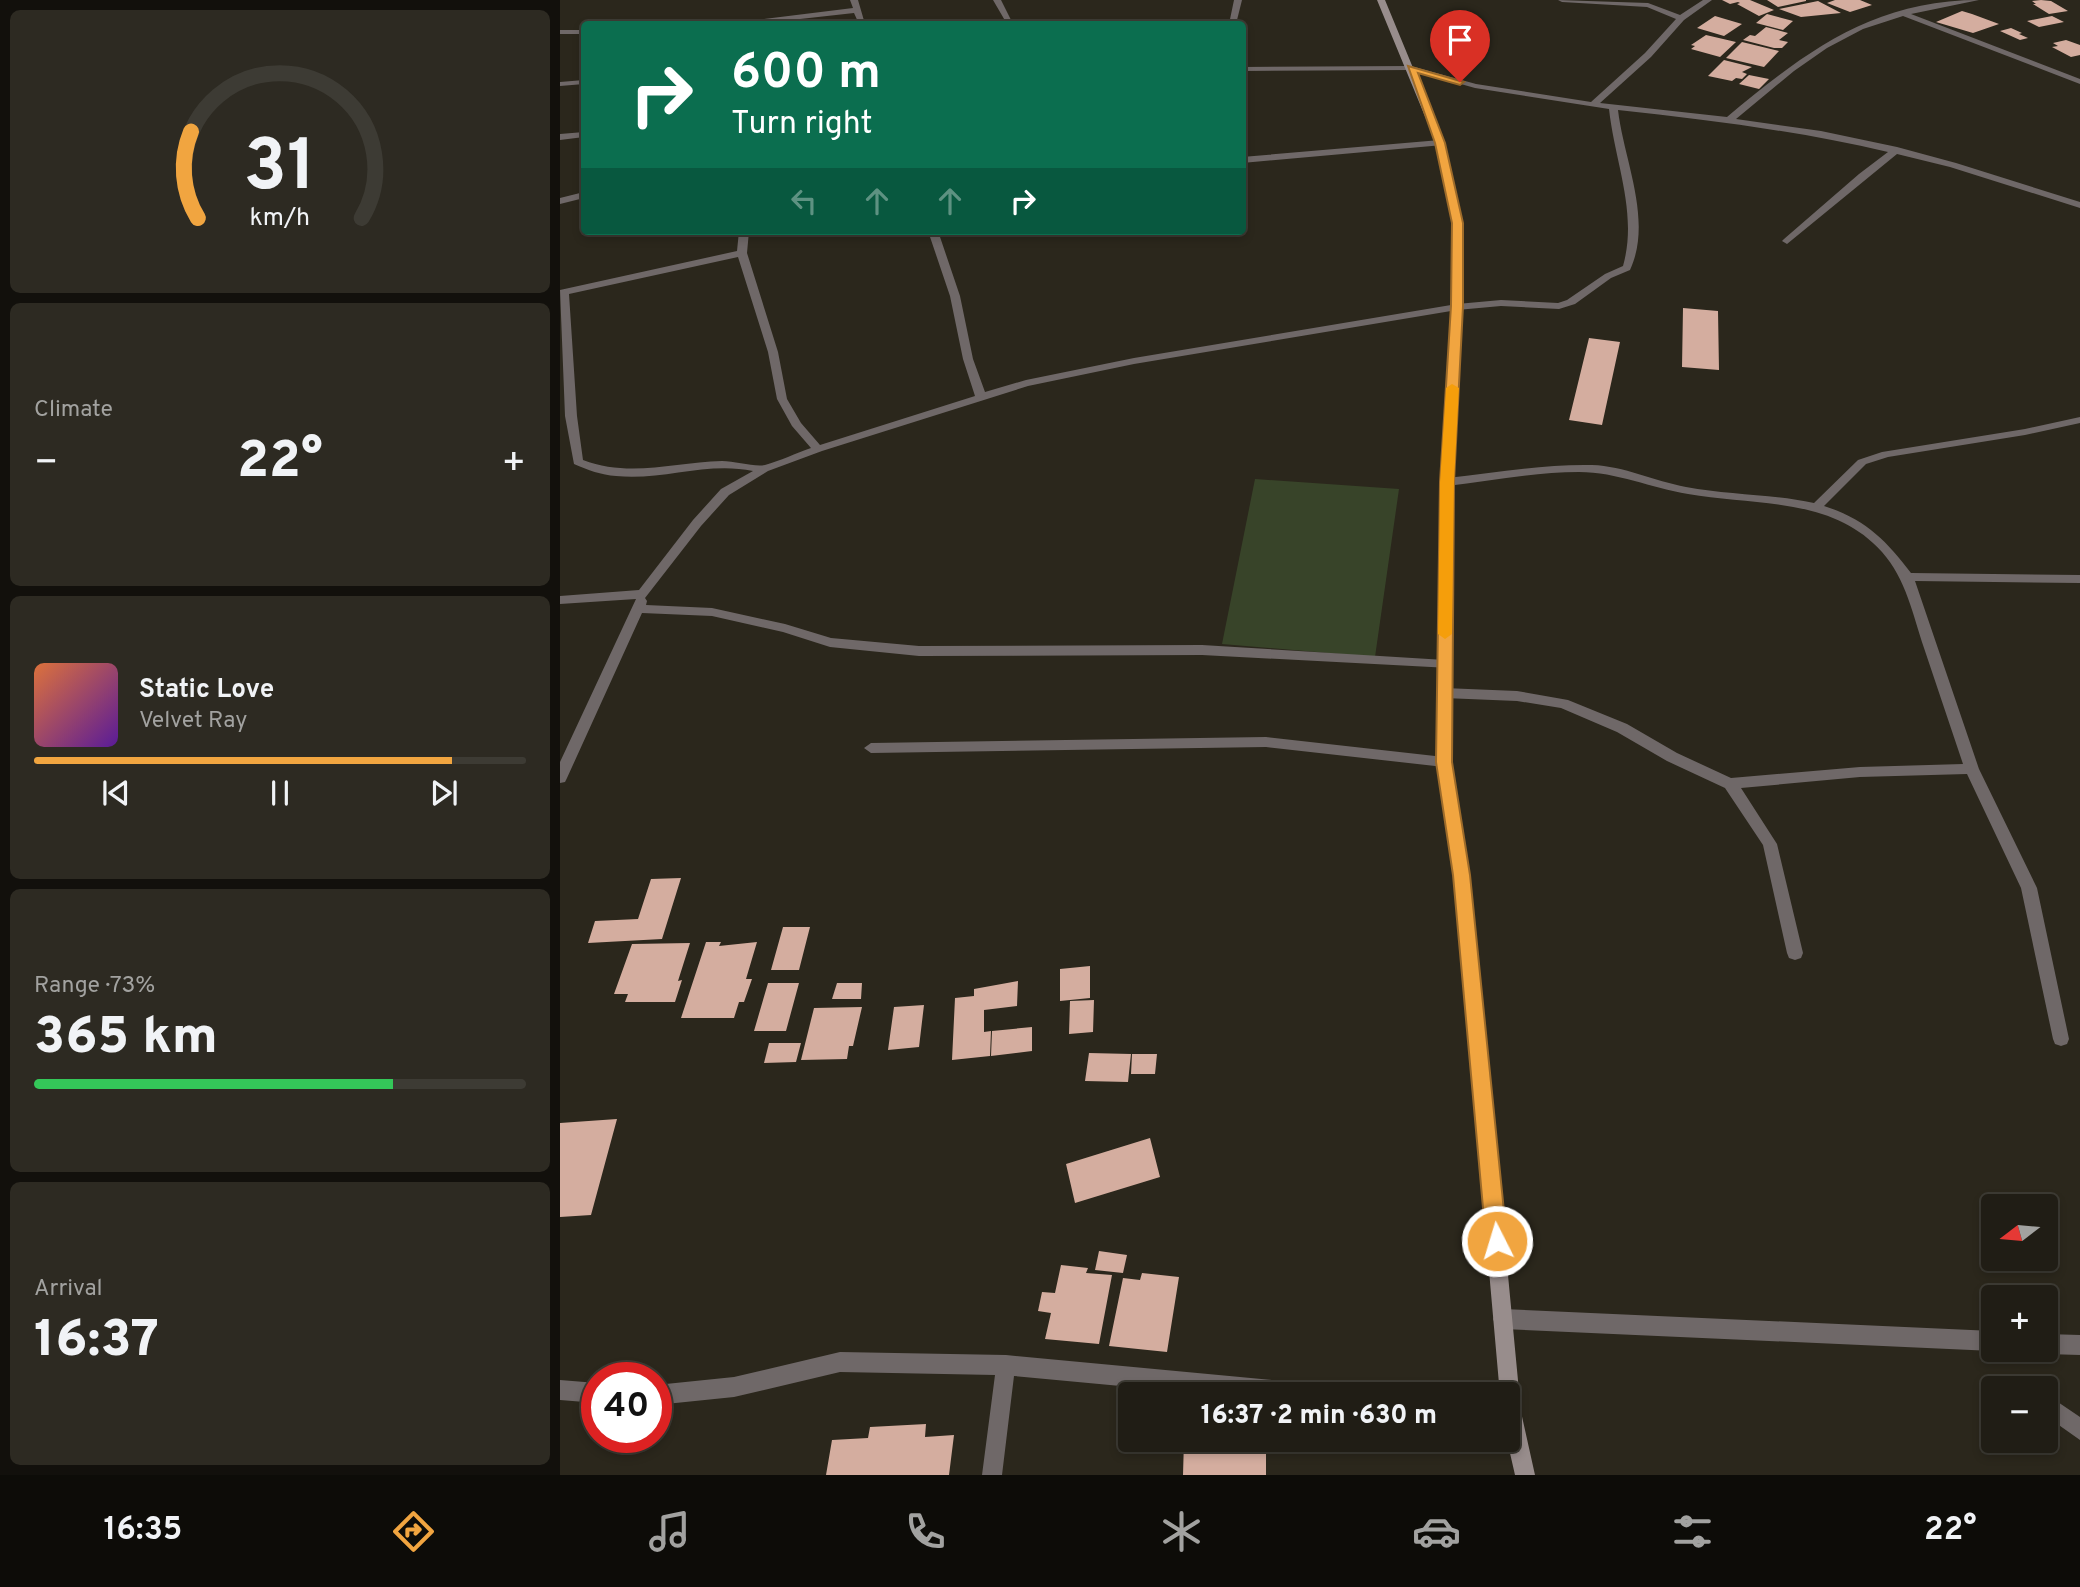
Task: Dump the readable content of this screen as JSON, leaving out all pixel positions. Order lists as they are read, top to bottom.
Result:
{
  "north": "left",
  "page": {
    "turn": ["600 m", "Turn right"],
    "tile": [
      "Climate",
      ["Range · 73%", "365 km"],
      ["Arrival", "16:37"]
    ],
    "heat": ["−", "22°", "+"],
    "song": ["Static Love", "Velvet Ray"],
    "map_buttons": ["+", "−"],
    "limit": "40",
    "trip": "16:37 · 2 min · 630 m",
    "tabs": ["16:35", "22°"],
    "gauge": ["31", "km/h"]
  }
}
